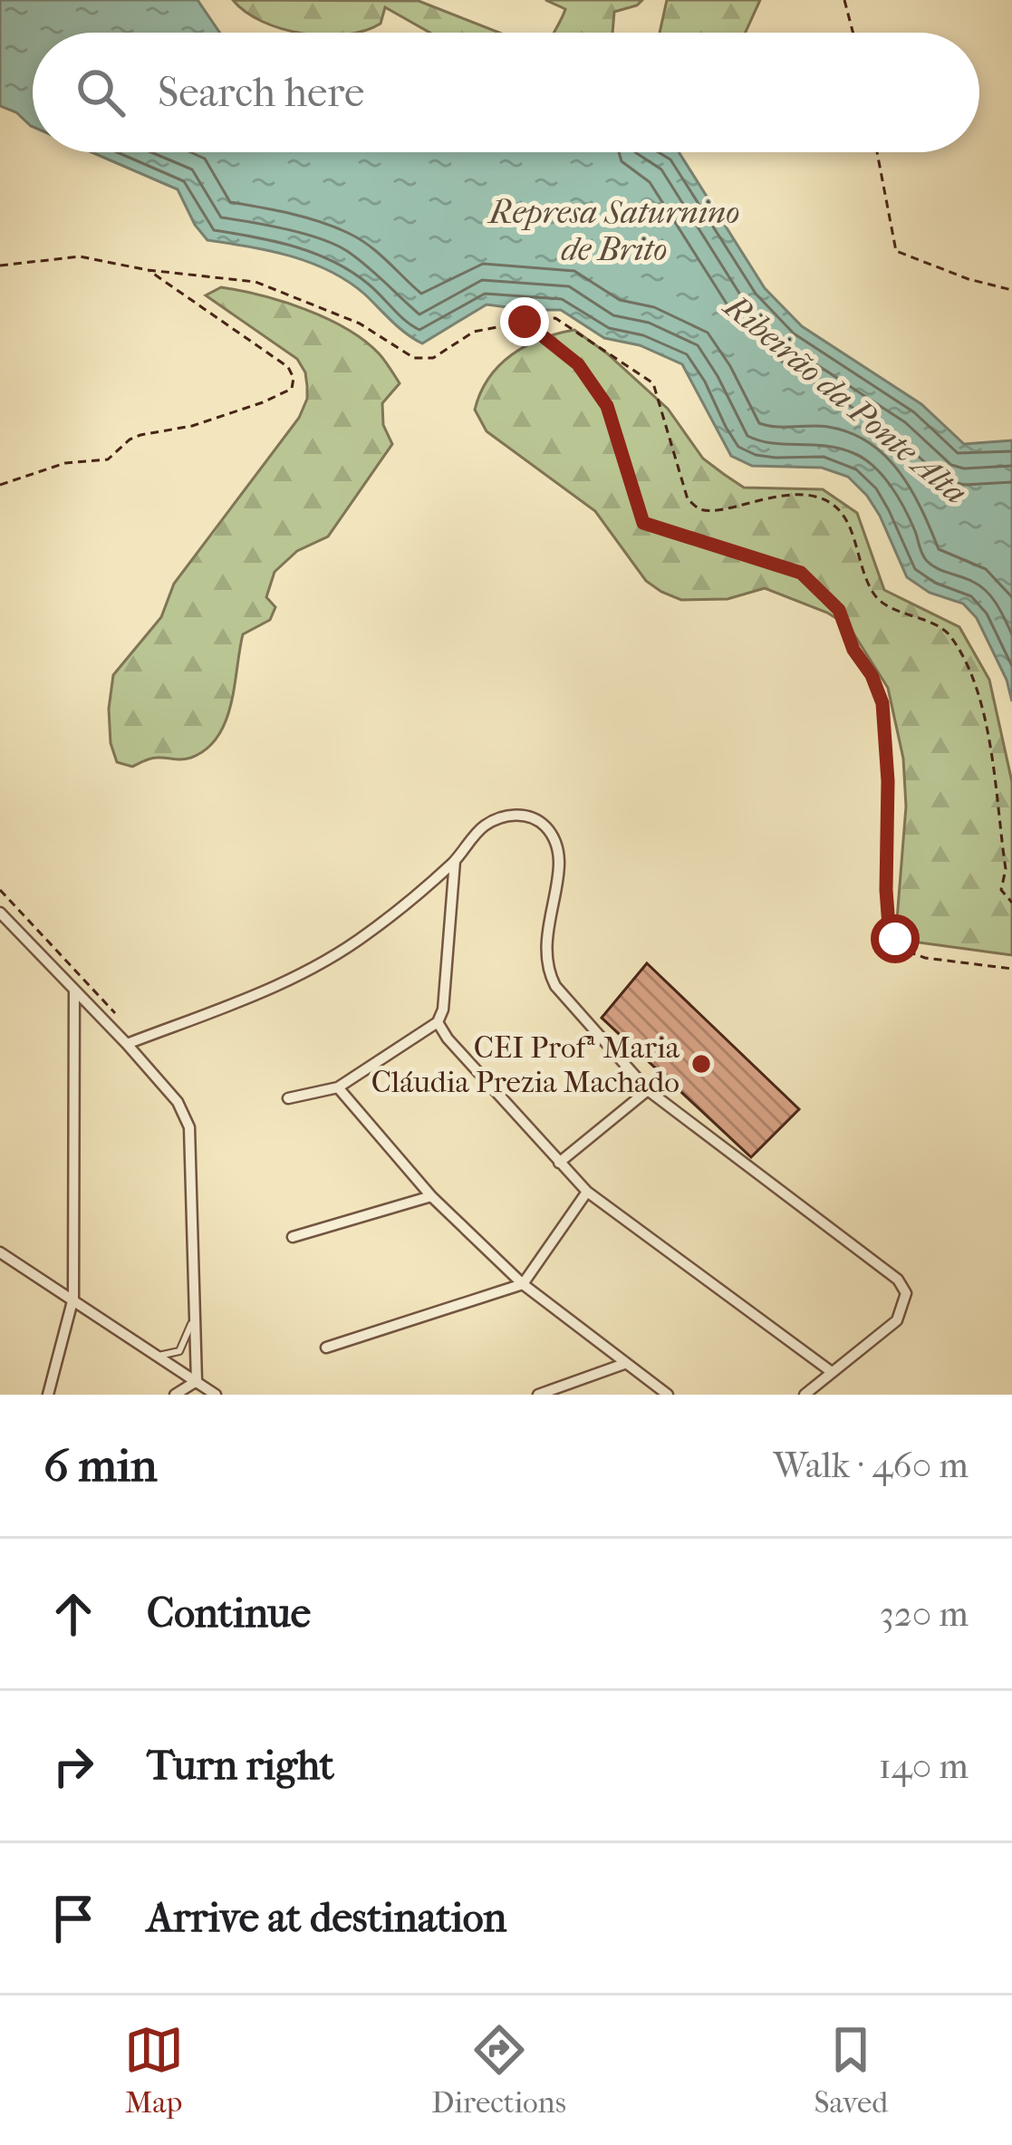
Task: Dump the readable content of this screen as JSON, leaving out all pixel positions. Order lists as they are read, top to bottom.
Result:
{
  "water": ["Represa Saturnino de Brito", "Ribeirão da Ponte Alta"],
  "places": ["CEI Profª Maria Cláudia Prezia Machado"],
  "page": {
    "search": "Search here",
    "heading": ["6 min", "Walk · 460 m"],
    "list": [
      ["Continue", "320 m"],
      ["Turn right", "140 m"],
      "Arrive at destination"
    ],
    "nav": ["Map", "Directions", "Saved"]
  }
}
